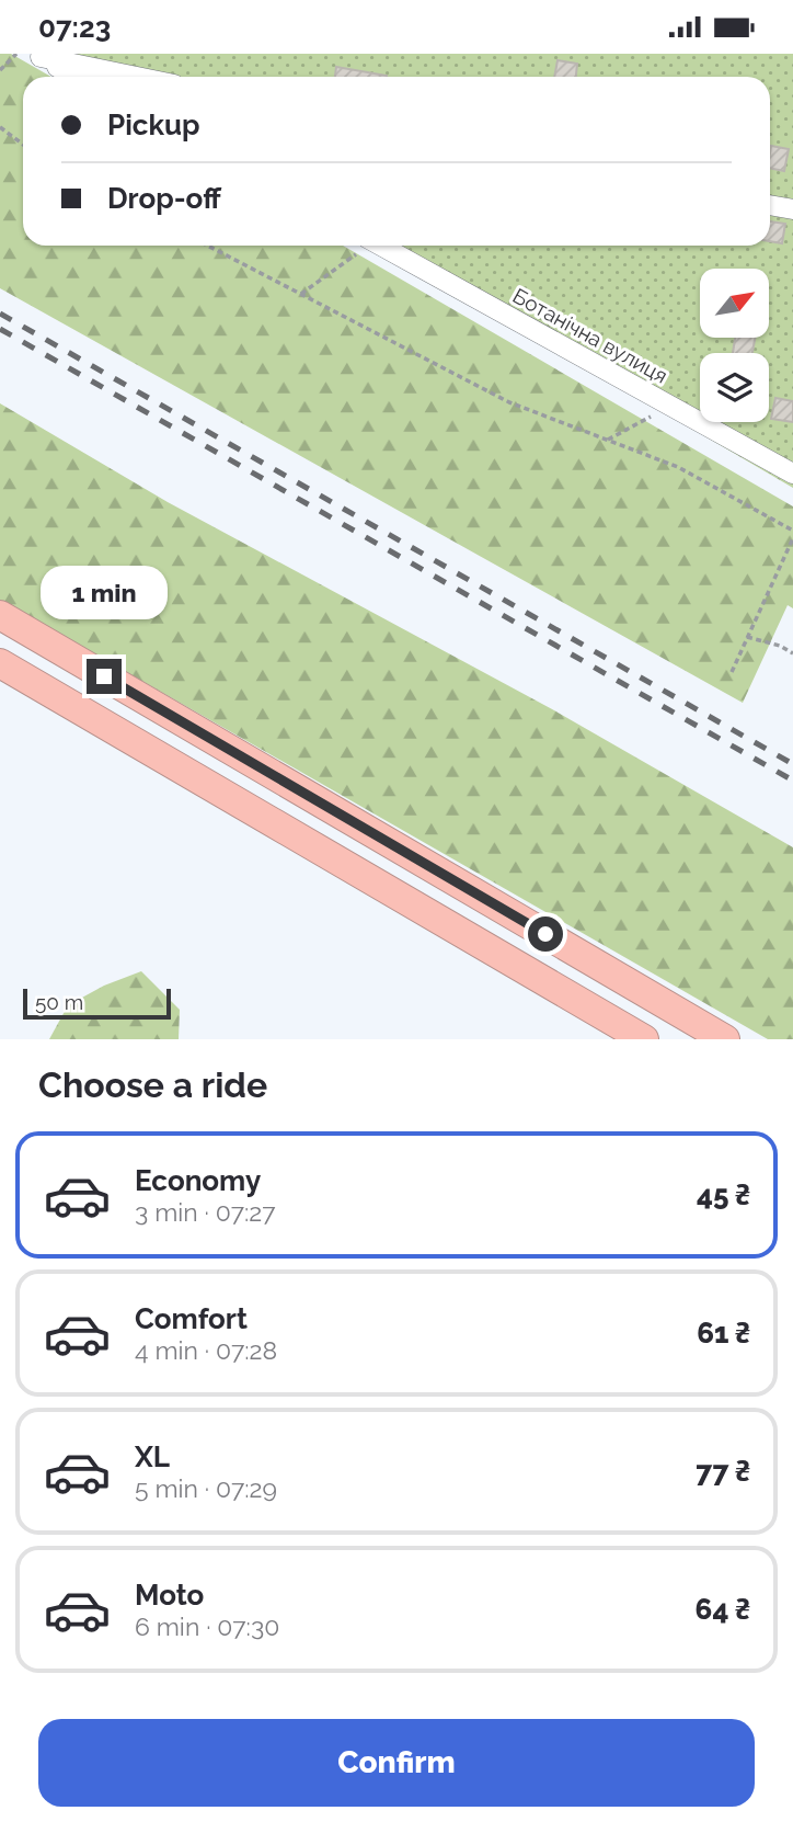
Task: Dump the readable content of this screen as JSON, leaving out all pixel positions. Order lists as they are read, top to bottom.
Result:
{
  "streets": {
    "street": ["Ботанічна вулиця"]
  },
  "scale_bar": "50 m",
  "north": "top right",
  "page": {
    "status": "07:23",
    "banner": ["Pickup", "Drop-off"],
    "bubble": "1 min",
    "scale": "50 m",
    "heading": "Choose a ride",
    "list": [
      {
        "name": "Economy",
        "note": "3 min · 07:27",
        "value": "45 ₴"
      },
      {
        "name": "Comfort",
        "note": "4 min · 07:28",
        "value": "61 ₴"
      },
      {
        "name": "XL",
        "note": "5 min · 07:29",
        "value": "77 ₴"
      },
      {
        "name": "Moto",
        "note": "6 min · 07:30",
        "value": "64 ₴"
      }
    ],
    "buttons": "Confirm"
  }
}
